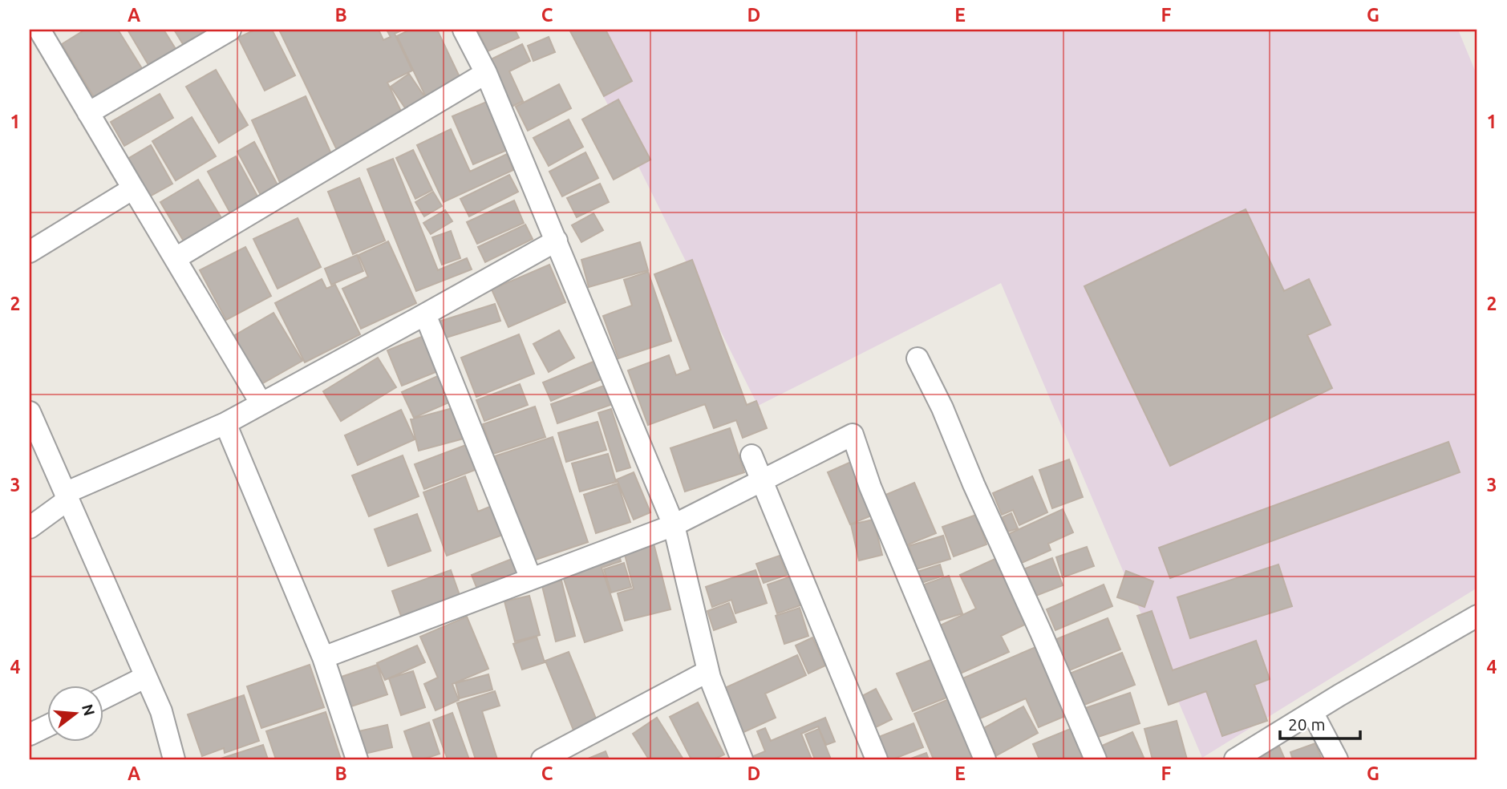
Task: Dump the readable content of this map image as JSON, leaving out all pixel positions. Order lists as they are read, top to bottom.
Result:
{
  "scale_bar": "20 m",
  "north": "right",
  "grid": {
    "columns": [
      "A",
      "B",
      "C",
      "D",
      "E",
      "F",
      "G"
    ],
    "rows": [
      "1",
      "2",
      "3",
      "4"
    ]
  }
}
